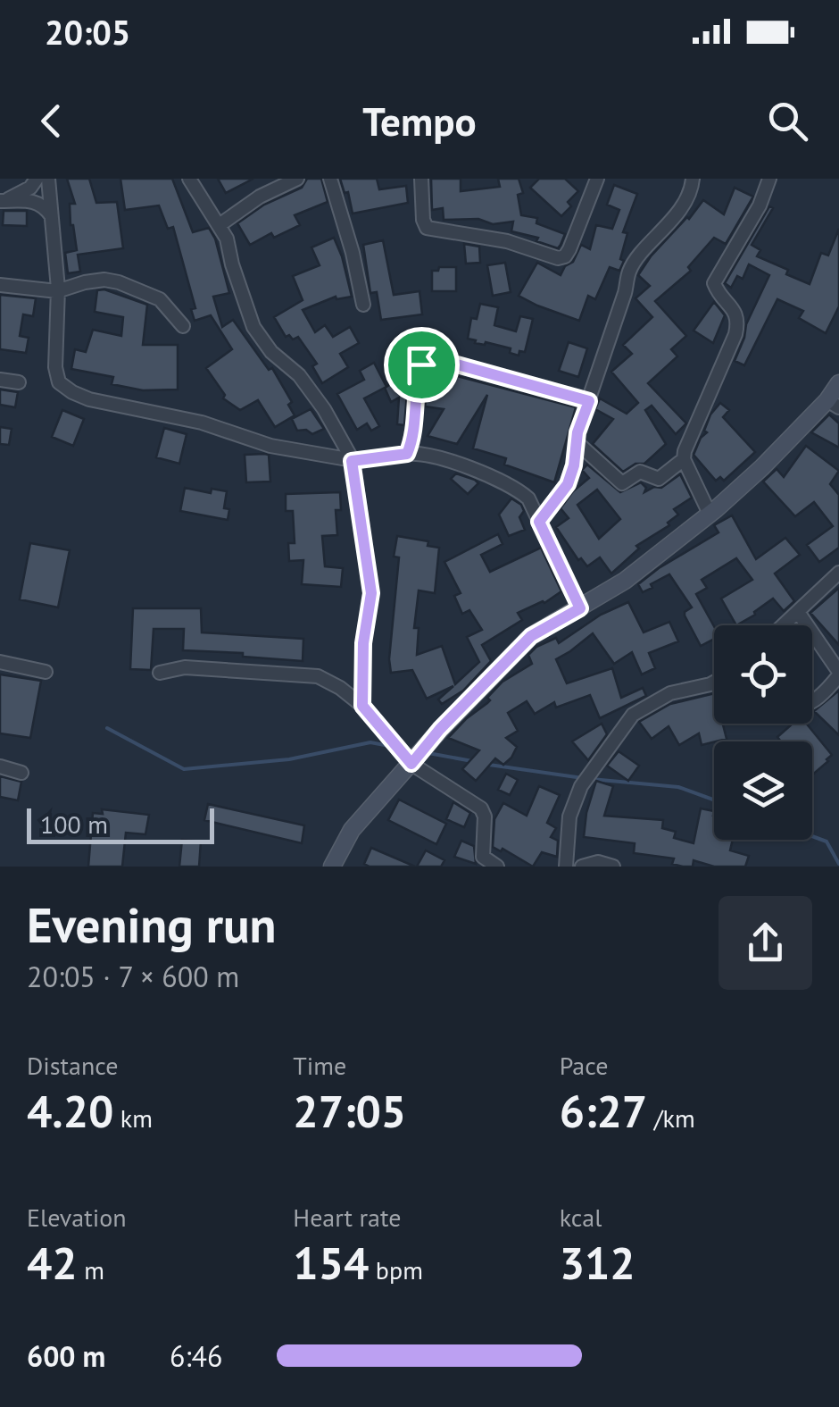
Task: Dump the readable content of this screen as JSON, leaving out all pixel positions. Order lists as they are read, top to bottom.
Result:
{
  "scale_bar": "100 m",
  "page": {
    "status": "20:05",
    "header": "Tempo",
    "scale": "100 m",
    "heading": ["Evening run", "20:05 · 7 × 600 m"],
    "stats": [
      ["Distance", "4.20 km"],
      ["Time", "27:05"],
      ["Pace", "6:27 /km"],
      ["Elevation", "42 m"],
      ["Heart rate", "154 bpm"],
      ["kcal", "312"]
    ],
    "list": [
      {
        "name": "600 m",
        "note": "6:46"
      }
    ]
  }
}
